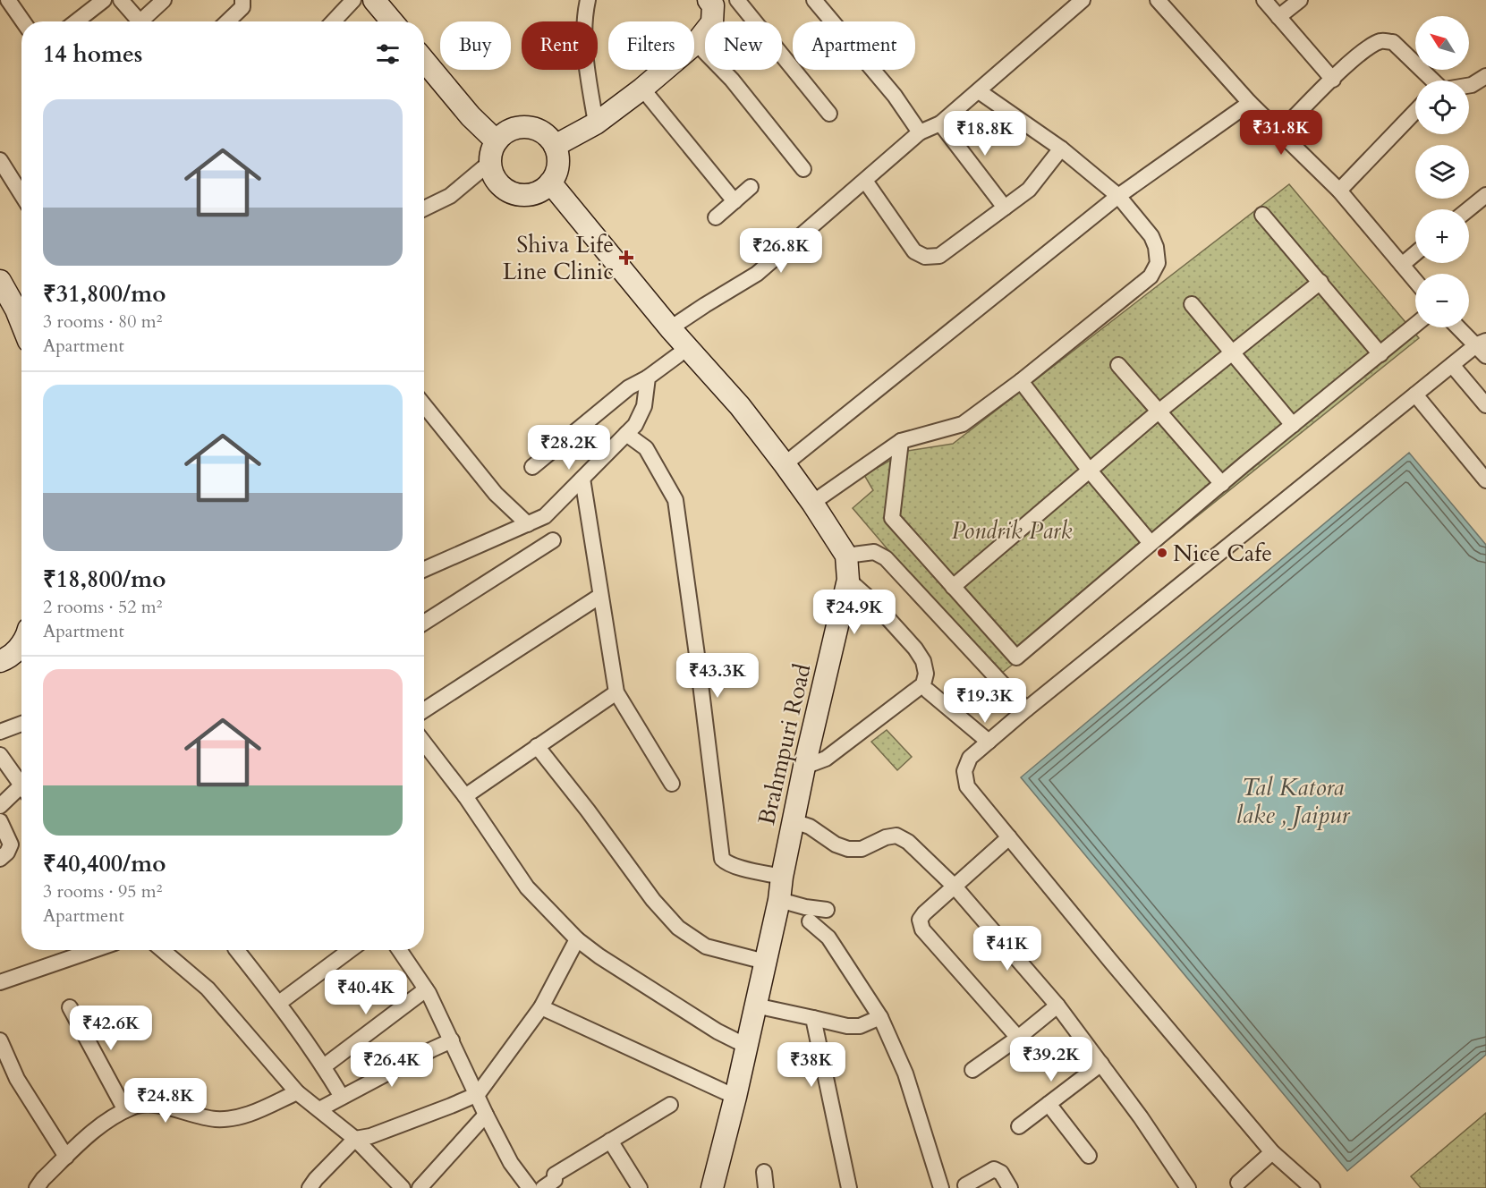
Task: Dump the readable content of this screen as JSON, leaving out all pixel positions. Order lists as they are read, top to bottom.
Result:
{
  "streets": {
    "street": ["Brahmpuri Road"]
  },
  "water": ["Tal Katora lake , Jaipur"],
  "parks": ["Pondrik Park"],
  "places": {
    "health": ["Shiva Life Line Clinic"],
    "other": ["Nice Cafe"]
  },
  "north": "top left",
  "page": {
    "map_buttons": ["+", "−"],
    "chip": [
      "Buy",
      "Rent",
      "Filters",
      "New",
      "Apartment"
    ],
    "heading": "14 homes",
    "list": [
      {
        "name": "₹31,800/mo",
        "note": "3 rooms · 80 m² · Apartment"
      },
      {
        "name": "₹18,800/mo",
        "note": "2 rooms · 52 m² · Apartment"
      },
      {
        "name": "₹40,400/mo",
        "note": "3 rooms · 95 m² · Apartment"
      }
    ],
    "price": [
      "₹31.8K",
      "₹18.8K",
      "₹26.8K",
      "₹28.2K",
      "₹24.9K",
      "₹43.3K",
      "₹19.3K",
      "₹41K",
      "₹40.4K",
      "₹42.6K",
      "₹39.2K",
      "₹26.4K",
      "₹38K",
      "₹24.8K"
    ]
  }
}
